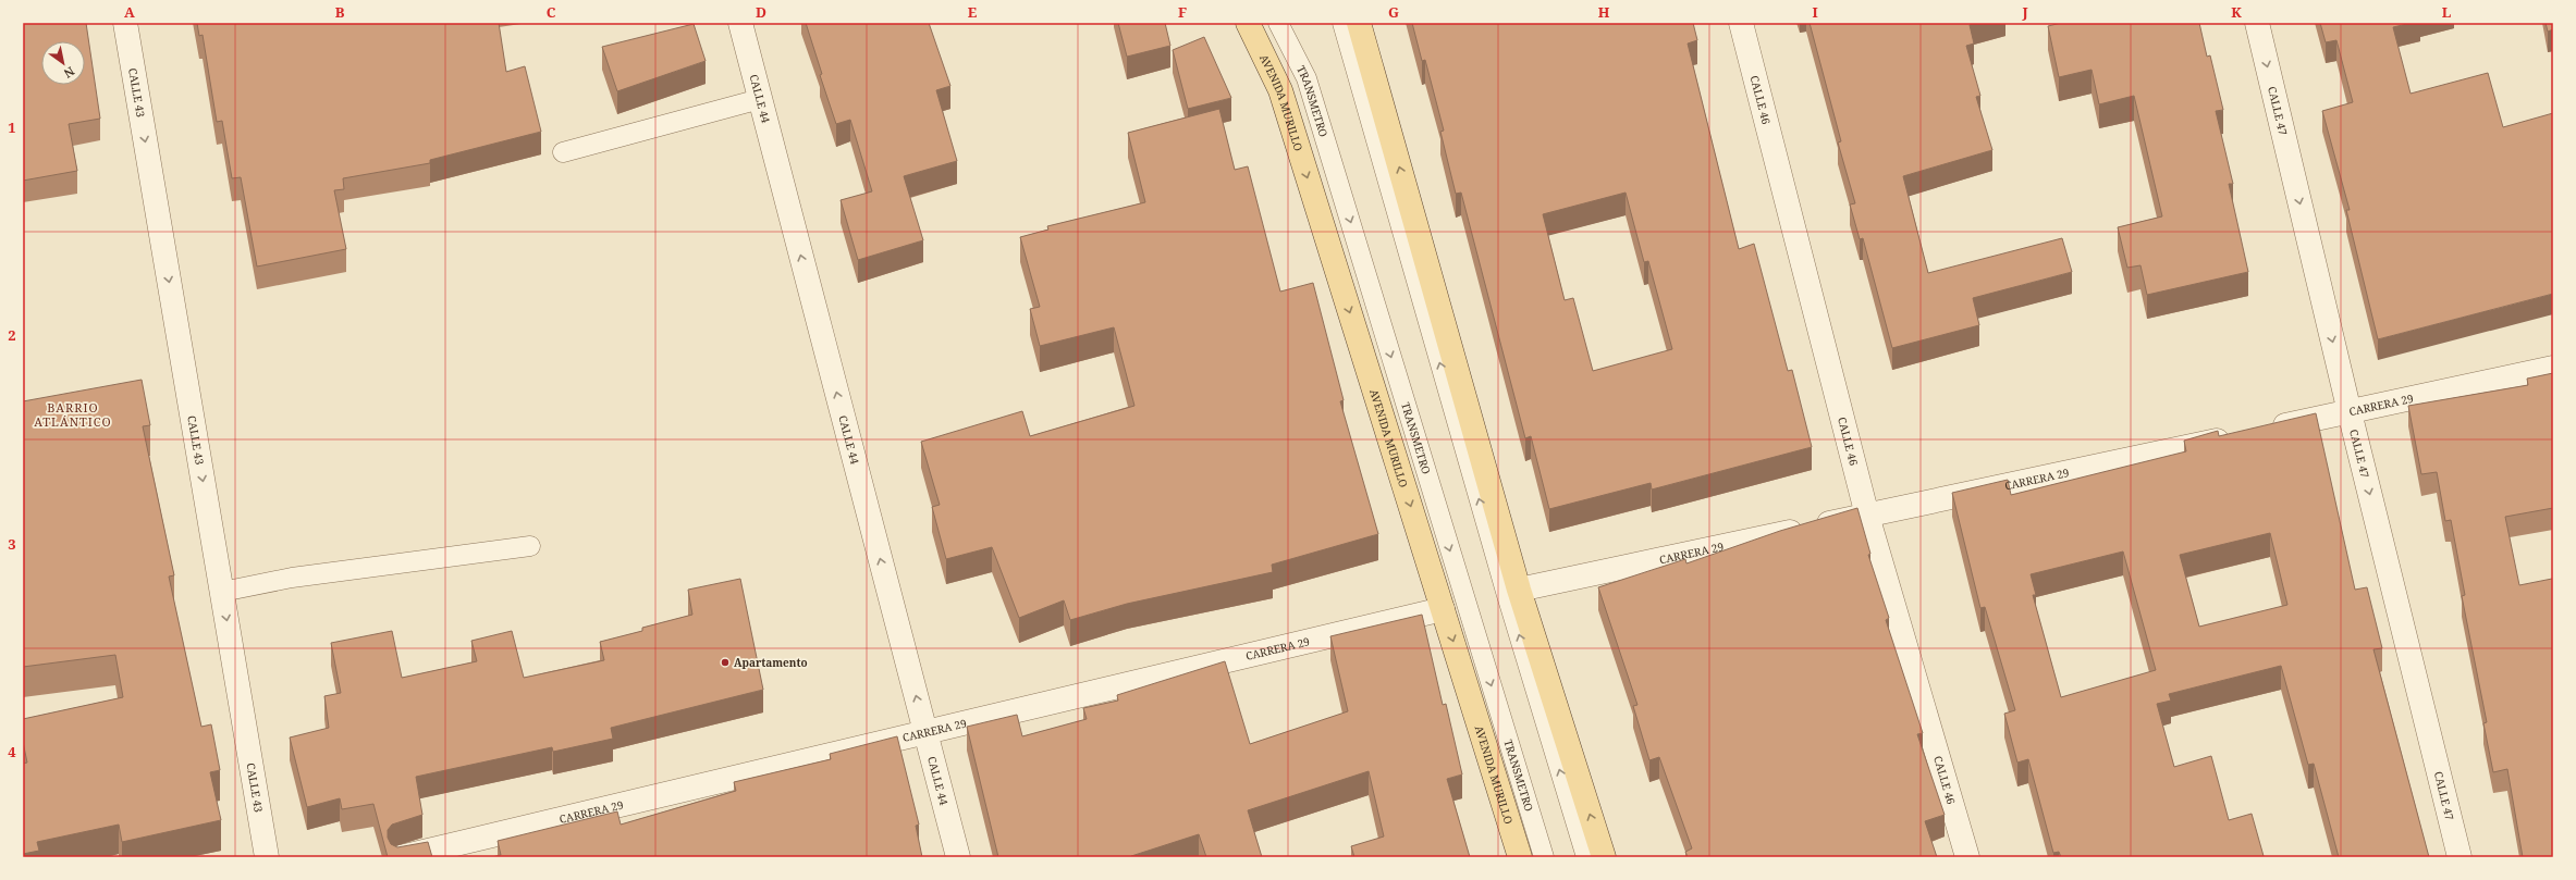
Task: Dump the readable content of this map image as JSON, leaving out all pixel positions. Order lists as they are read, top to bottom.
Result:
{
  "streets": {
    "main road": ["AVENIDA MURILLO"],
    "street": [
      "CALLE 43",
      "CALLE 44",
      "CALLE 46",
      "CALLE 47",
      "CARRERA 29"
    ],
    "lane": ["TRANSMETRO"]
  },
  "crossings": [
    ["CALLE 44", "CARRERA 29"],
    ["CALLE 46", "CARRERA 29"],
    ["AVENIDA MURILLO", "CARRERA 29"],
    ["CALLE 47", "CARRERA 29"]
  ],
  "one_way": ["CALLE 43", "CALLE 44", "CALLE 47"],
  "districts": ["BARRIO ATLÁNTICO"],
  "places": ["Apartamento"],
  "north": "bottom right",
  "grid": {
    "columns": [
      "A",
      "B",
      "C",
      "D",
      "E",
      "F",
      "G",
      "H",
      "I",
      "J",
      "K",
      "L"
    ],
    "rows": [
      "1",
      "2",
      "3",
      "4"
    ]
  }
}
